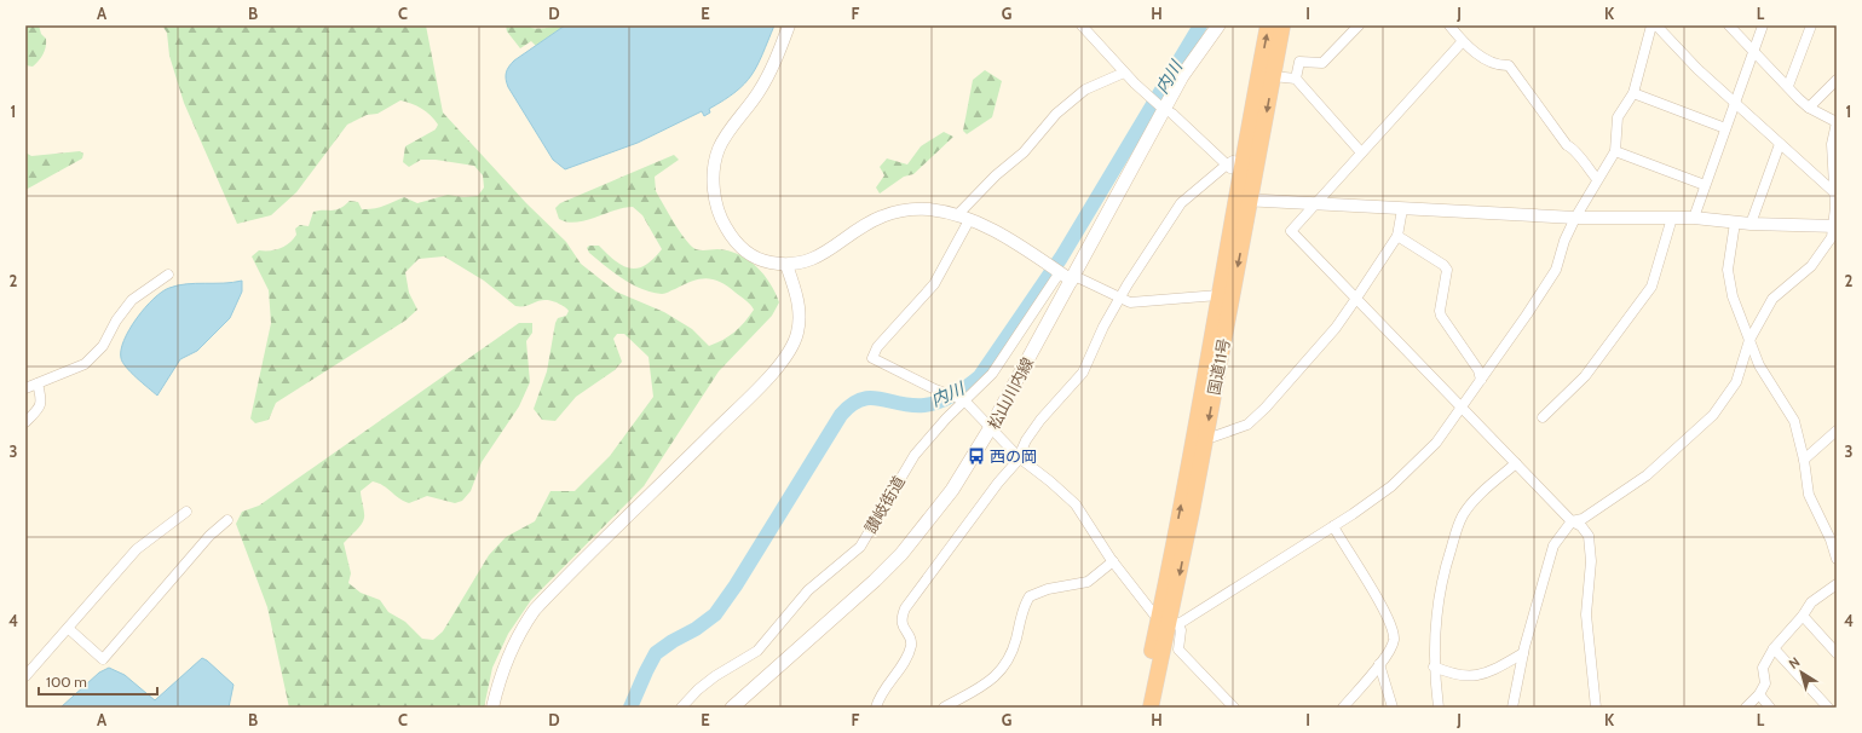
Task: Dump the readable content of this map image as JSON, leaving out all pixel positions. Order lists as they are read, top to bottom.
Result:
{
  "streets": {
    "highway": ["国道11号"],
    "main road": ["松山川内線"],
    "street": ["讃岐街道"]
  },
  "water": ["内川"],
  "places": {
    "bus stop": ["西の岡"]
  },
  "scale_bar": "100 m",
  "north": "top left",
  "grid": {
    "columns": [
      "A",
      "B",
      "C",
      "D",
      "E",
      "F",
      "G",
      "H",
      "I",
      "J",
      "K",
      "L"
    ],
    "rows": [
      "1",
      "2",
      "3",
      "4"
    ]
  }
}
